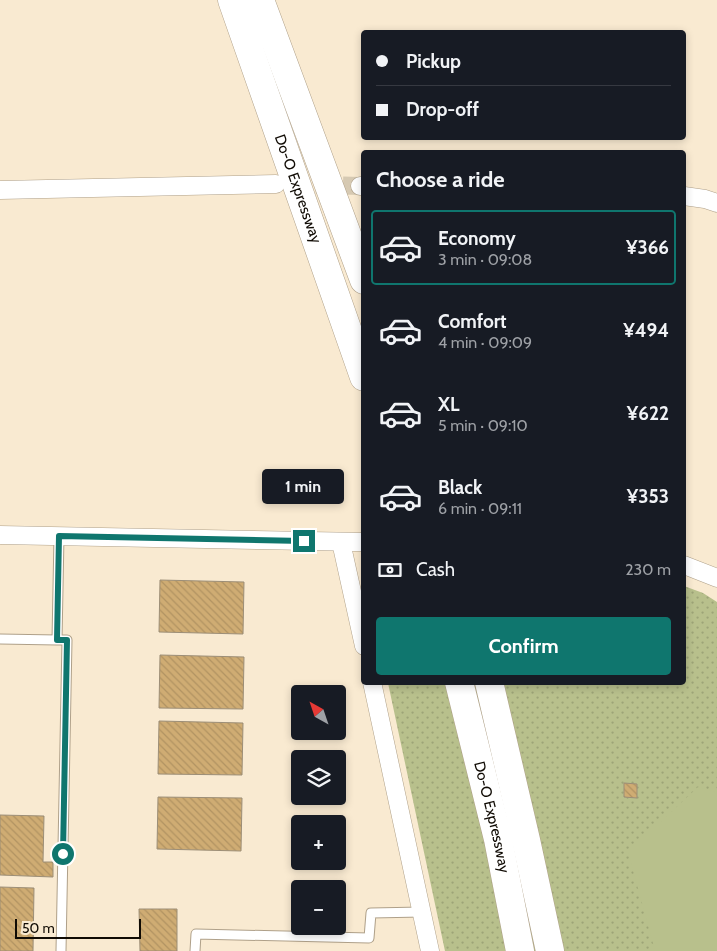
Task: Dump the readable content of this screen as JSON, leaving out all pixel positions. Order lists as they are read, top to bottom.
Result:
{
  "streets": {
    "highway": ["Do-O Expressway"]
  },
  "scale_bar": "50 m",
  "north": "top left",
  "page": {
    "banner": ["Pickup", "Drop-off"],
    "heading": "Choose a ride",
    "list": [
      {
        "name": "Economy",
        "note": "3 min · 09:08",
        "value": "¥366"
      },
      {
        "name": "Comfort",
        "note": "4 min · 09:09",
        "value": "¥494"
      },
      {
        "name": "XL",
        "note": "5 min · 09:10",
        "value": "¥622"
      },
      {
        "name": "Black",
        "note": "6 min · 09:11",
        "value": "¥353"
      }
    ],
    "bubble": "1 min",
    "pay": ["Cash", "230 m"],
    "buttons": "Confirm",
    "map_buttons": ["+", "−"],
    "scale": "50 m"
  }
}
